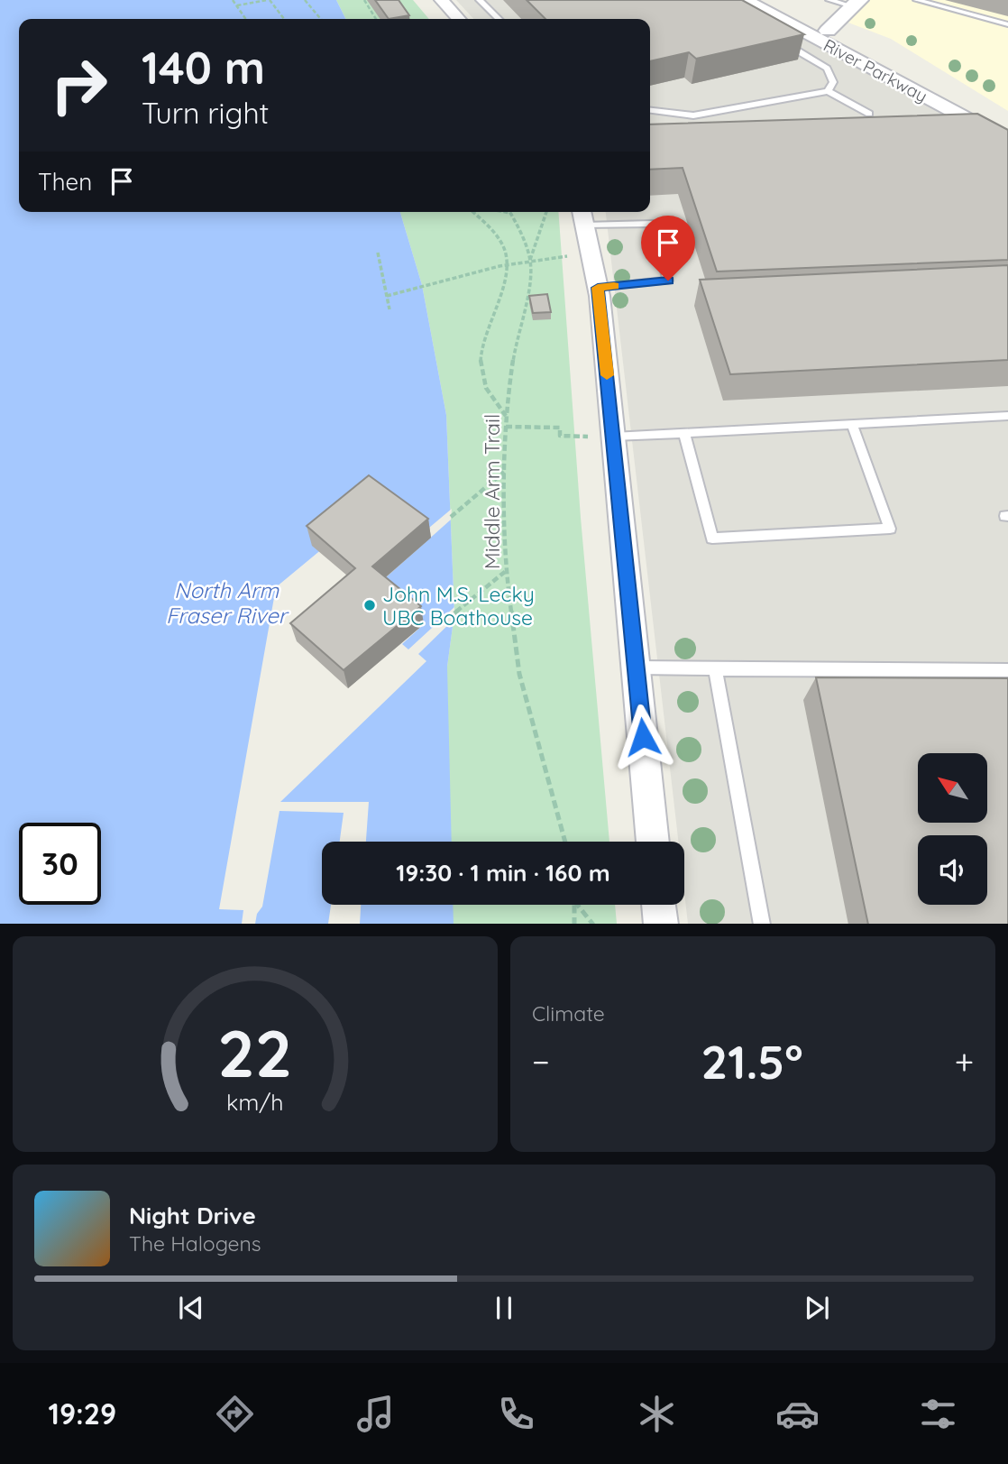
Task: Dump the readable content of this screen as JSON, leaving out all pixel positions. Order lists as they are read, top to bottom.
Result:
{
  "streets": {
    "street": ["River Parkway"],
    "path": ["Middle Arm Trail"]
  },
  "water": ["North Arm Fraser River"],
  "places": ["John M.S. Lecky UBC Boathouse"],
  "north": "top left",
  "page": {
    "turn": ["140 m", "Turn right"],
    "then": "Then",
    "limit": "30",
    "trip": "19:30 · 1 min · 160 m",
    "tile": "Climate",
    "heat": ["−", "21.5°", "+"],
    "song": ["Night Drive", "The Halogens"],
    "tabs": "19:29",
    "gauge": ["22", "km/h"]
  }
}
